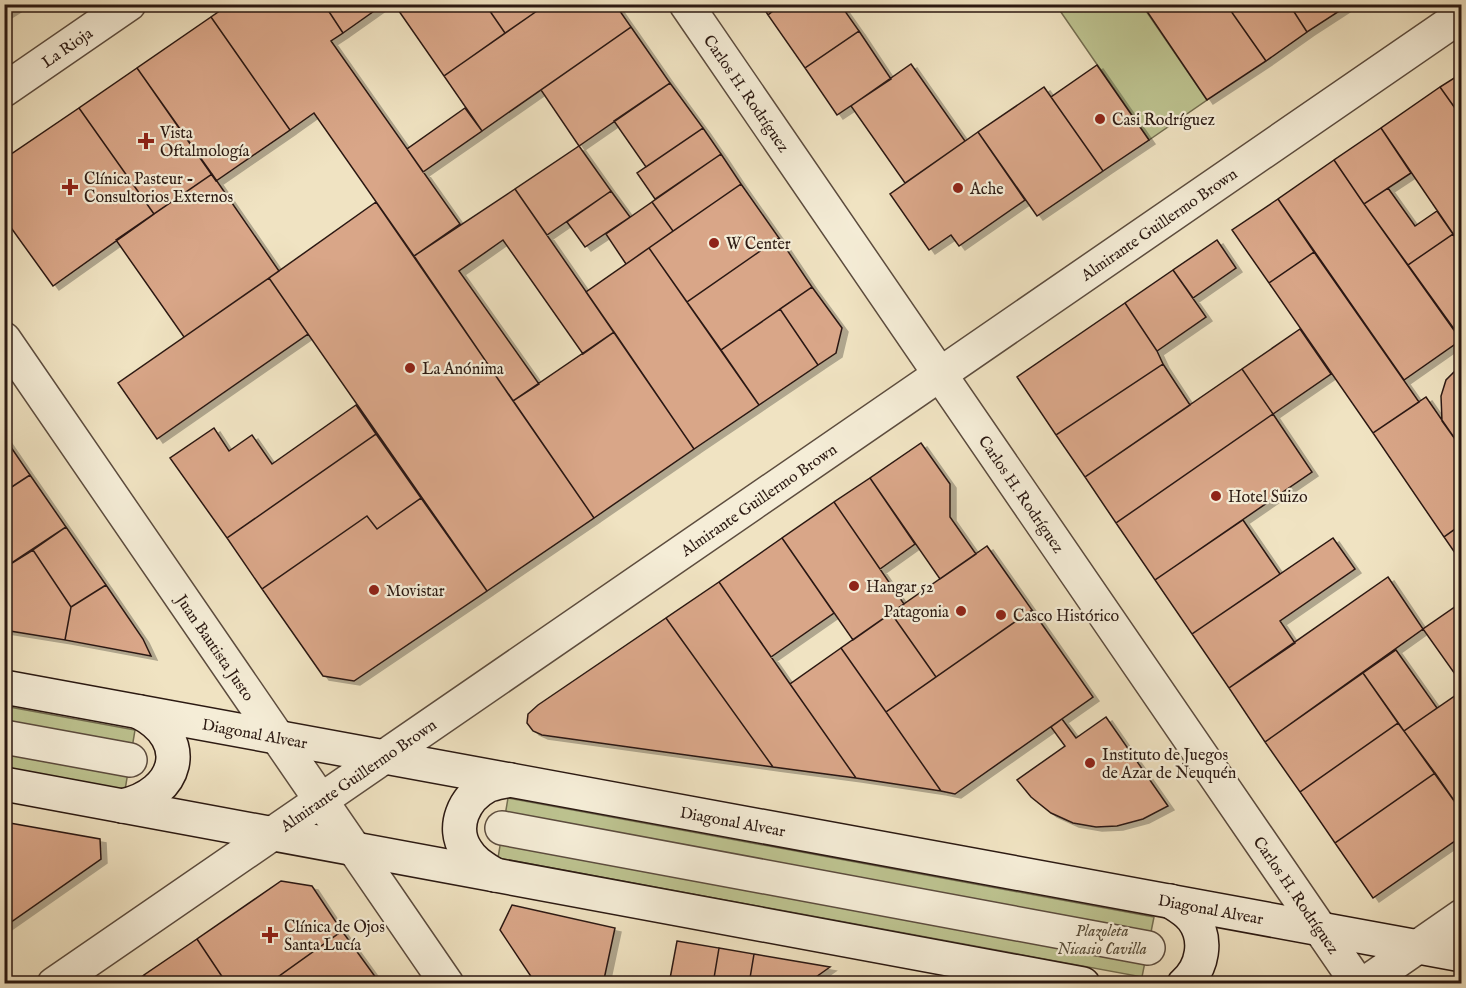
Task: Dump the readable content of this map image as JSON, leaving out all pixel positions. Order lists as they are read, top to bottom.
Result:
{
  "streets": {
    "street": [
      "La Rioja",
      "Carlos H. Rodríguez",
      "Almirante Guillermo Brown",
      "Juan Bautista Justo",
      "Diagonal Alvear"
    ]
  },
  "crossings": [
    ["Carlos H. Rodríguez", "Almirante Guillermo Brown"],
    ["Carlos H. Rodríguez", "Diagonal Alvear"],
    ["Almirante Guillermo Brown", "Juan Bautista Justo"],
    ["Almirante Guillermo Brown", "Diagonal Alvear"],
    ["Juan Bautista Justo", "Diagonal Alvear"]
  ],
  "parks": ["Plazoleta Nicasio Cavilla"],
  "places": {
    "other": [
      "Casi Rodríguez",
      "Ache",
      "W Center",
      "La Anónima",
      "Hotel Suizo",
      "Hangar 52",
      "Movistar",
      "Patagonia",
      "Casco Histórico",
      "Instituto de Juegos de Azar de Neuquén"
    ],
    "health": ["Vista Oftalmología", "Clínica Pasteur - Consultorios Externos", "Clínica de Ojos Santa Lucía"]
  }
}
